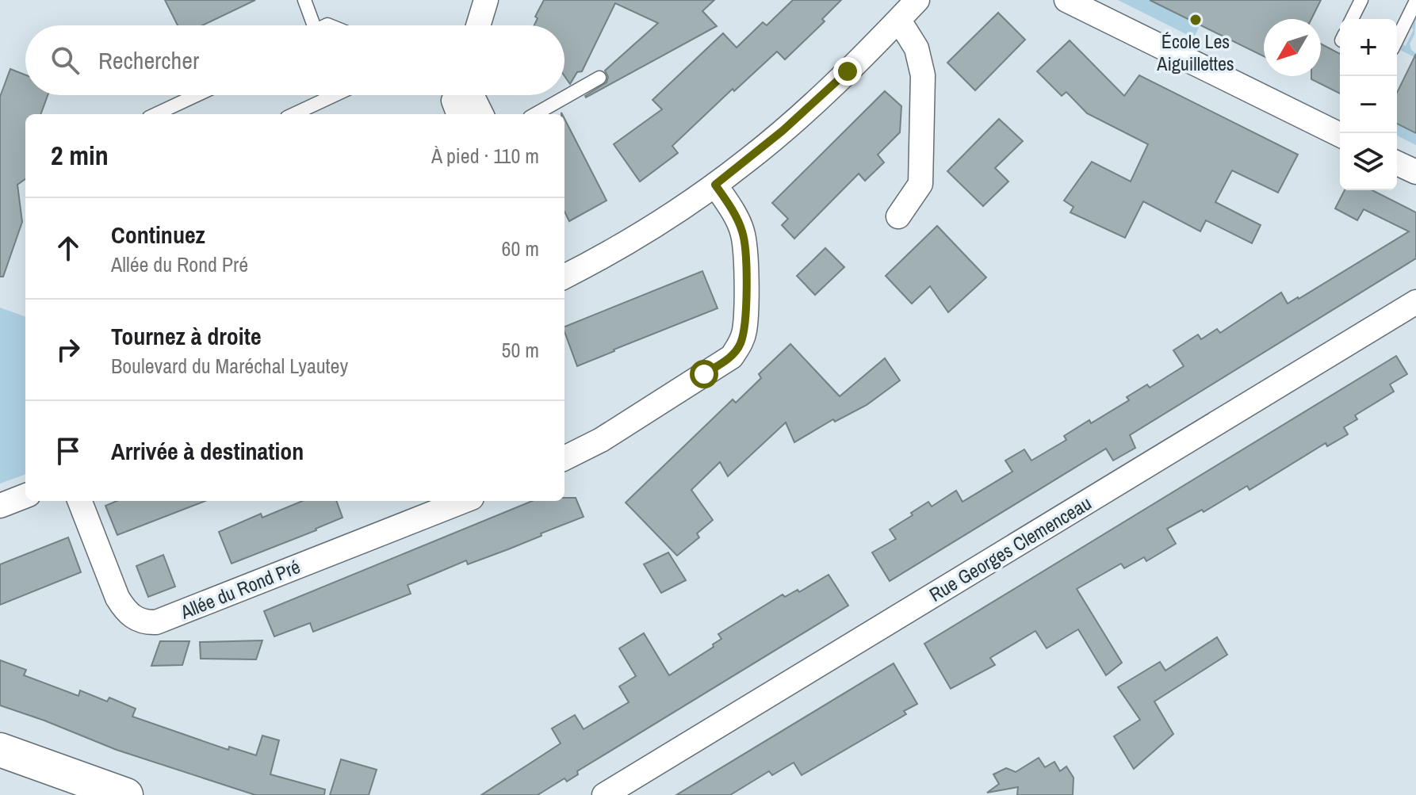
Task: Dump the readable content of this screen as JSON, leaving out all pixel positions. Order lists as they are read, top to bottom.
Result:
{
  "streets": {
    "street": ["Rue Georges Clemenceau", "Allée du Rond Pré"]
  },
  "places": ["École Les Aiguillettes"],
  "north": "bottom left",
  "page": {
    "map_buttons": ["+", "−"],
    "search": "Rechercher",
    "heading": ["2 min", "À pied · 110 m"],
    "list": [
      ["Continuez", "Allée du Rond Pré", "60 m"],
      ["Tournez à droite", "Boulevard du Maréchal Lyautey", "50 m"],
      "Arrivée à destination"
    ]
  }
}
